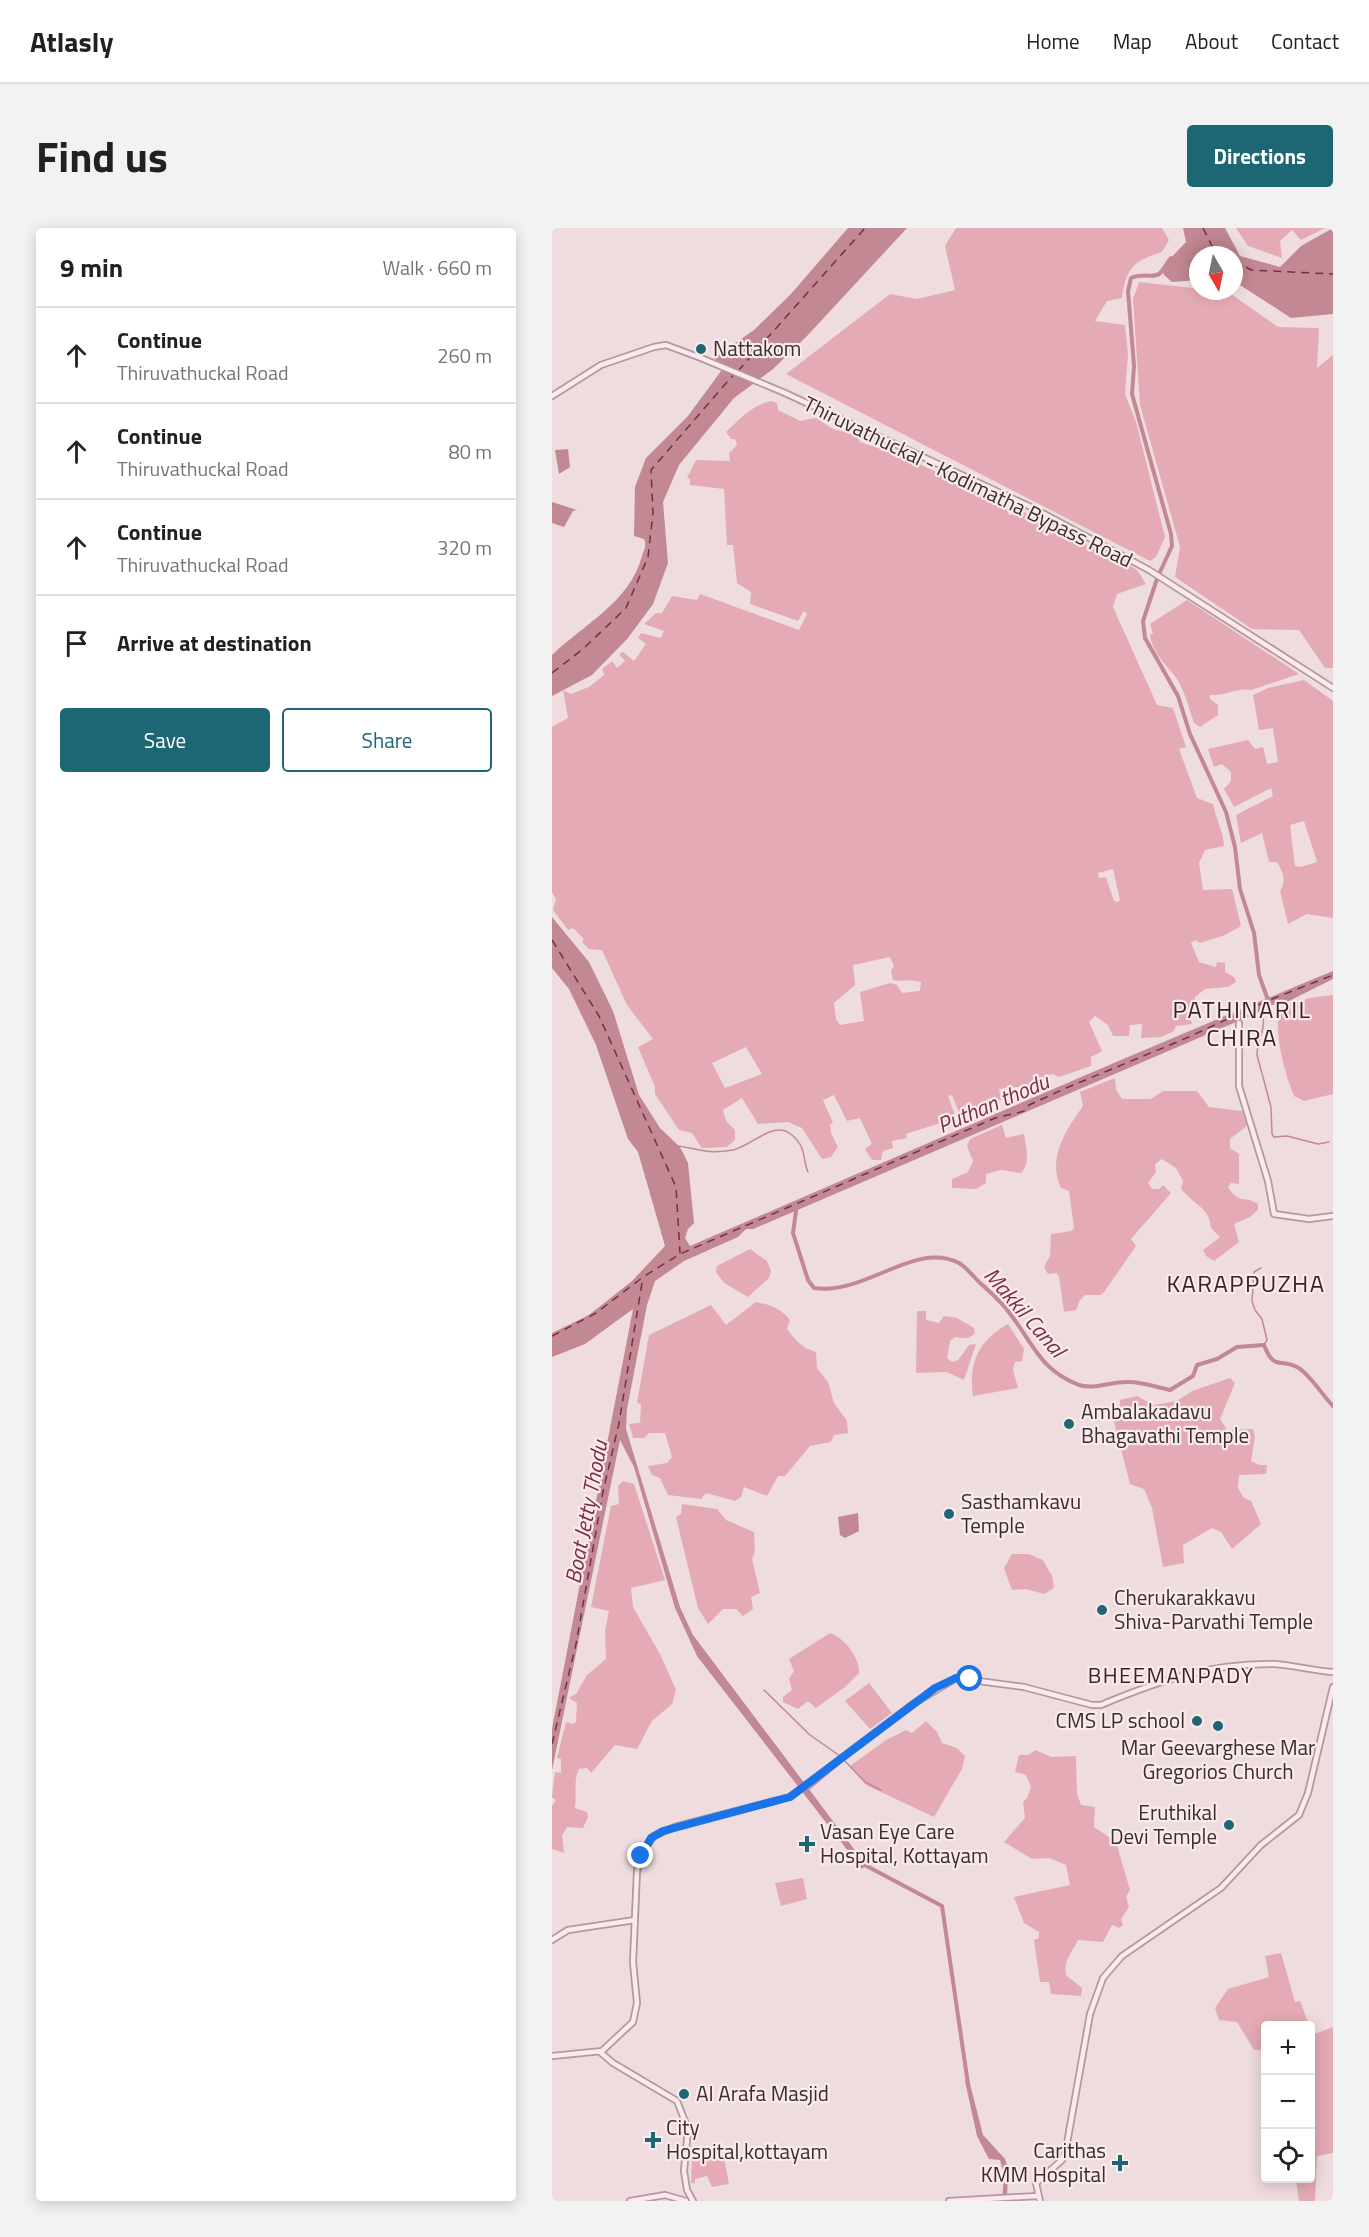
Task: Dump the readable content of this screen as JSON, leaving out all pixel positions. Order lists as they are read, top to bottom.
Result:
{
  "streets": {
    "main road": ["Thiruvathuckal - Kodimatha Bypass Road"]
  },
  "districts": ["PATHINARIL CHIRA", "KARAPPUZHA", "BHEEMANPADY"],
  "water": ["Puthan thodu", "Makkil Canal", "Boat Jetty Thodu"],
  "places": {
    "other": [
      "Nattakom",
      "Ambalakadavu Bhagavathi Temple",
      "Sasthamkavu Temple",
      "Cherukarakkavu Shiva-Parvathi Temple",
      "CMS LP school",
      "Mar Geevarghese Mar Gregorios Church",
      "Eruthikal Devi Temple",
      "AI Arafa Masjid"
    ],
    "health": ["Vasan Eye Care Hospital, Kottayam", "City Hospital,kottayam", "Carithas KMM Hospital"]
  },
  "north": "bottom",
  "page": {
    "header": "Atlasly",
    "nav": [
      "Home",
      "Map",
      "About",
      "Contact"
    ],
    "title": "Find us",
    "buttons": [
      "Directions",
      ["Save", "Share"]
    ],
    "heading": ["9 min", "Walk · 660 m"],
    "list": [
      ["Continue", "Thiruvathuckal Road", "260 m"],
      ["Continue", "Thiruvathuckal Road", "80 m"],
      ["Continue", "Thiruvathuckal Road", "320 m"],
      "Arrive at destination"
    ],
    "map_buttons": ["+", "−"]
  }
}
